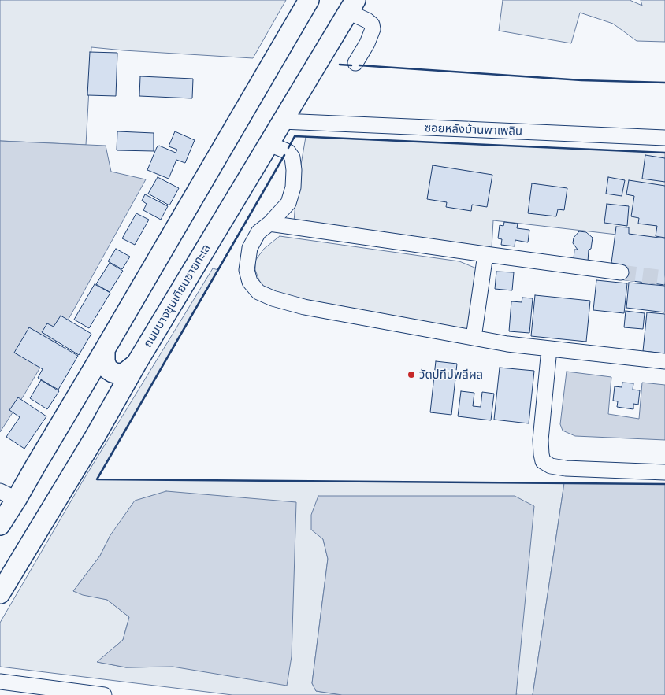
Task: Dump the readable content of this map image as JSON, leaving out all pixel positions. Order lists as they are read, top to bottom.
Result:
{
  "streets": {
    "main road": ["ถนนบางขุนเทียนชายทะเล"],
    "street": ["ซอยหลังบ้านพาเพลิน"]
  },
  "crossings": [
    ["ซอยหลังบ้านพาเพลิน", "ถนนบางขุนเทียนชายทะเล"]
  ],
  "places": ["วัดปทีปพลีผล"]
}
